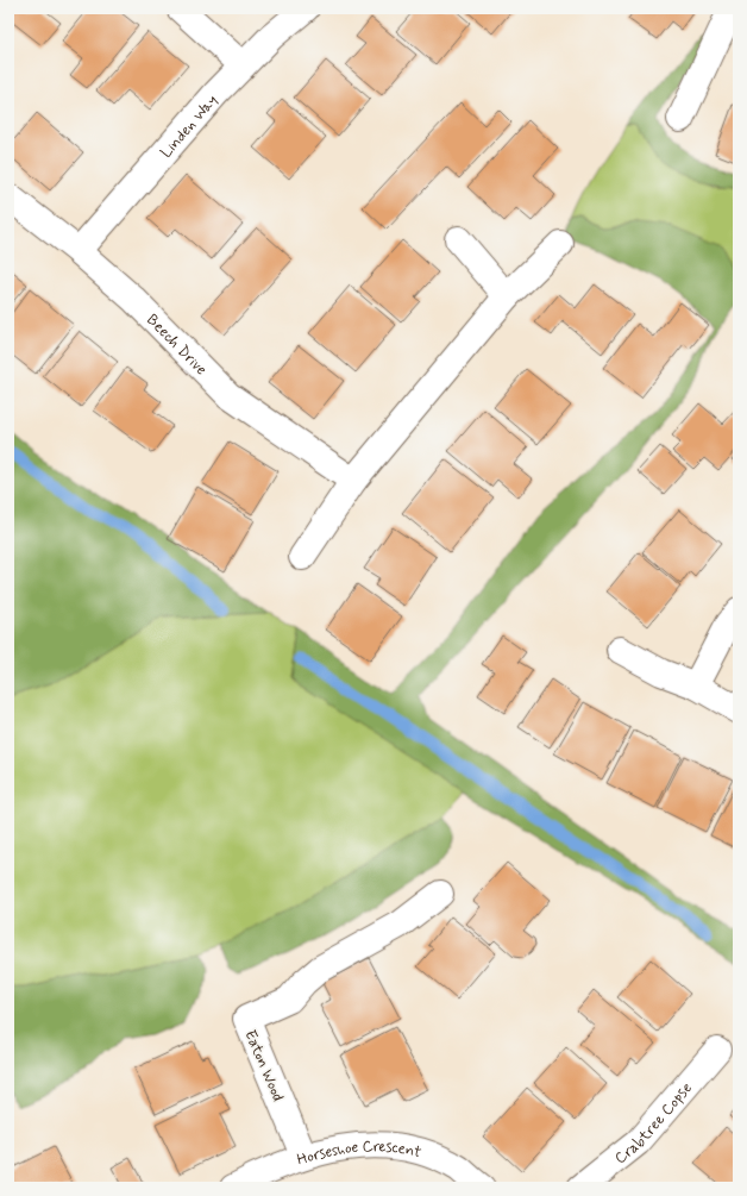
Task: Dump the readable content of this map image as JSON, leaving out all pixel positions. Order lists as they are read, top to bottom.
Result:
{
  "streets": {
    "street": [
      "Linden Way",
      "Beech Drive",
      "Eaton Wood",
      "Crabtree Copse",
      "Horseshoe Crescent"
    ]
  },
  "crossings": [
    ["Linden Way", "Beech Drive"],
    ["Eaton Wood", "Horseshoe Crescent"]
  ]
}
